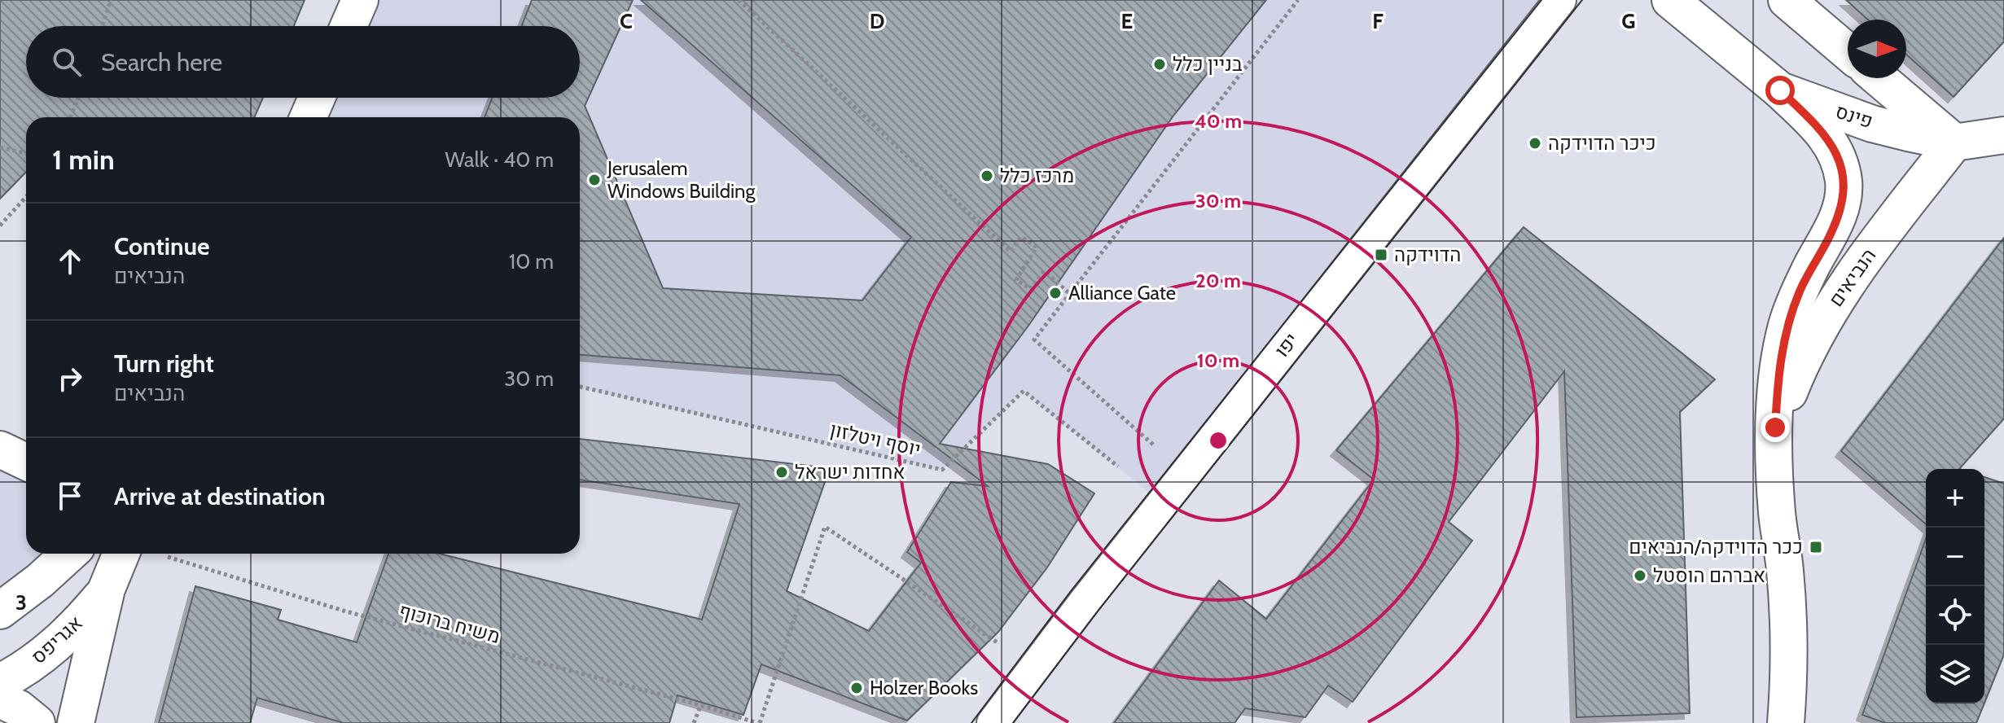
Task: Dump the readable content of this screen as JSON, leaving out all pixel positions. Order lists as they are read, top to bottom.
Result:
{
  "streets": {
    "street": [
      "פינס",
      "הנביאים",
      "יפו",
      "אגריפס"
    ],
    "path": ["יוסף ויטלזון", "משיח ברוכוף"]
  },
  "crossings": [
    ["פינס", "הנביאים"]
  ],
  "places": {
    "other": [
      "בניין כלל",
      "כיכר הדוידקה",
      "מרכז כלל",
      "Jerusalem Windows Building",
      "Alliance Gate",
      "אחדות ישראל",
      "אברהם הוסטל",
      "Holzer Books"
    ],
    "transit": ["הדוידקה", "ככר הדוידקה/הנביאים"]
  },
  "north": "right",
  "page": {
    "search": "Search here",
    "heading": ["1 min", "Walk · 40 m"],
    "list": [
      ["Continue", "הנביאים", "10 m"],
      ["Turn right", "הנביאים", "30 m"],
      "Arrive at destination"
    ],
    "map_buttons": ["+", "−"]
  },
  "grid": {
    "columns": [
      "C",
      "D",
      "E",
      "F",
      "G"
    ],
    "rows": ["3"]
  },
  "rings": [
    "40 m",
    "30 m",
    "20 m",
    "10 m"
  ]
}
